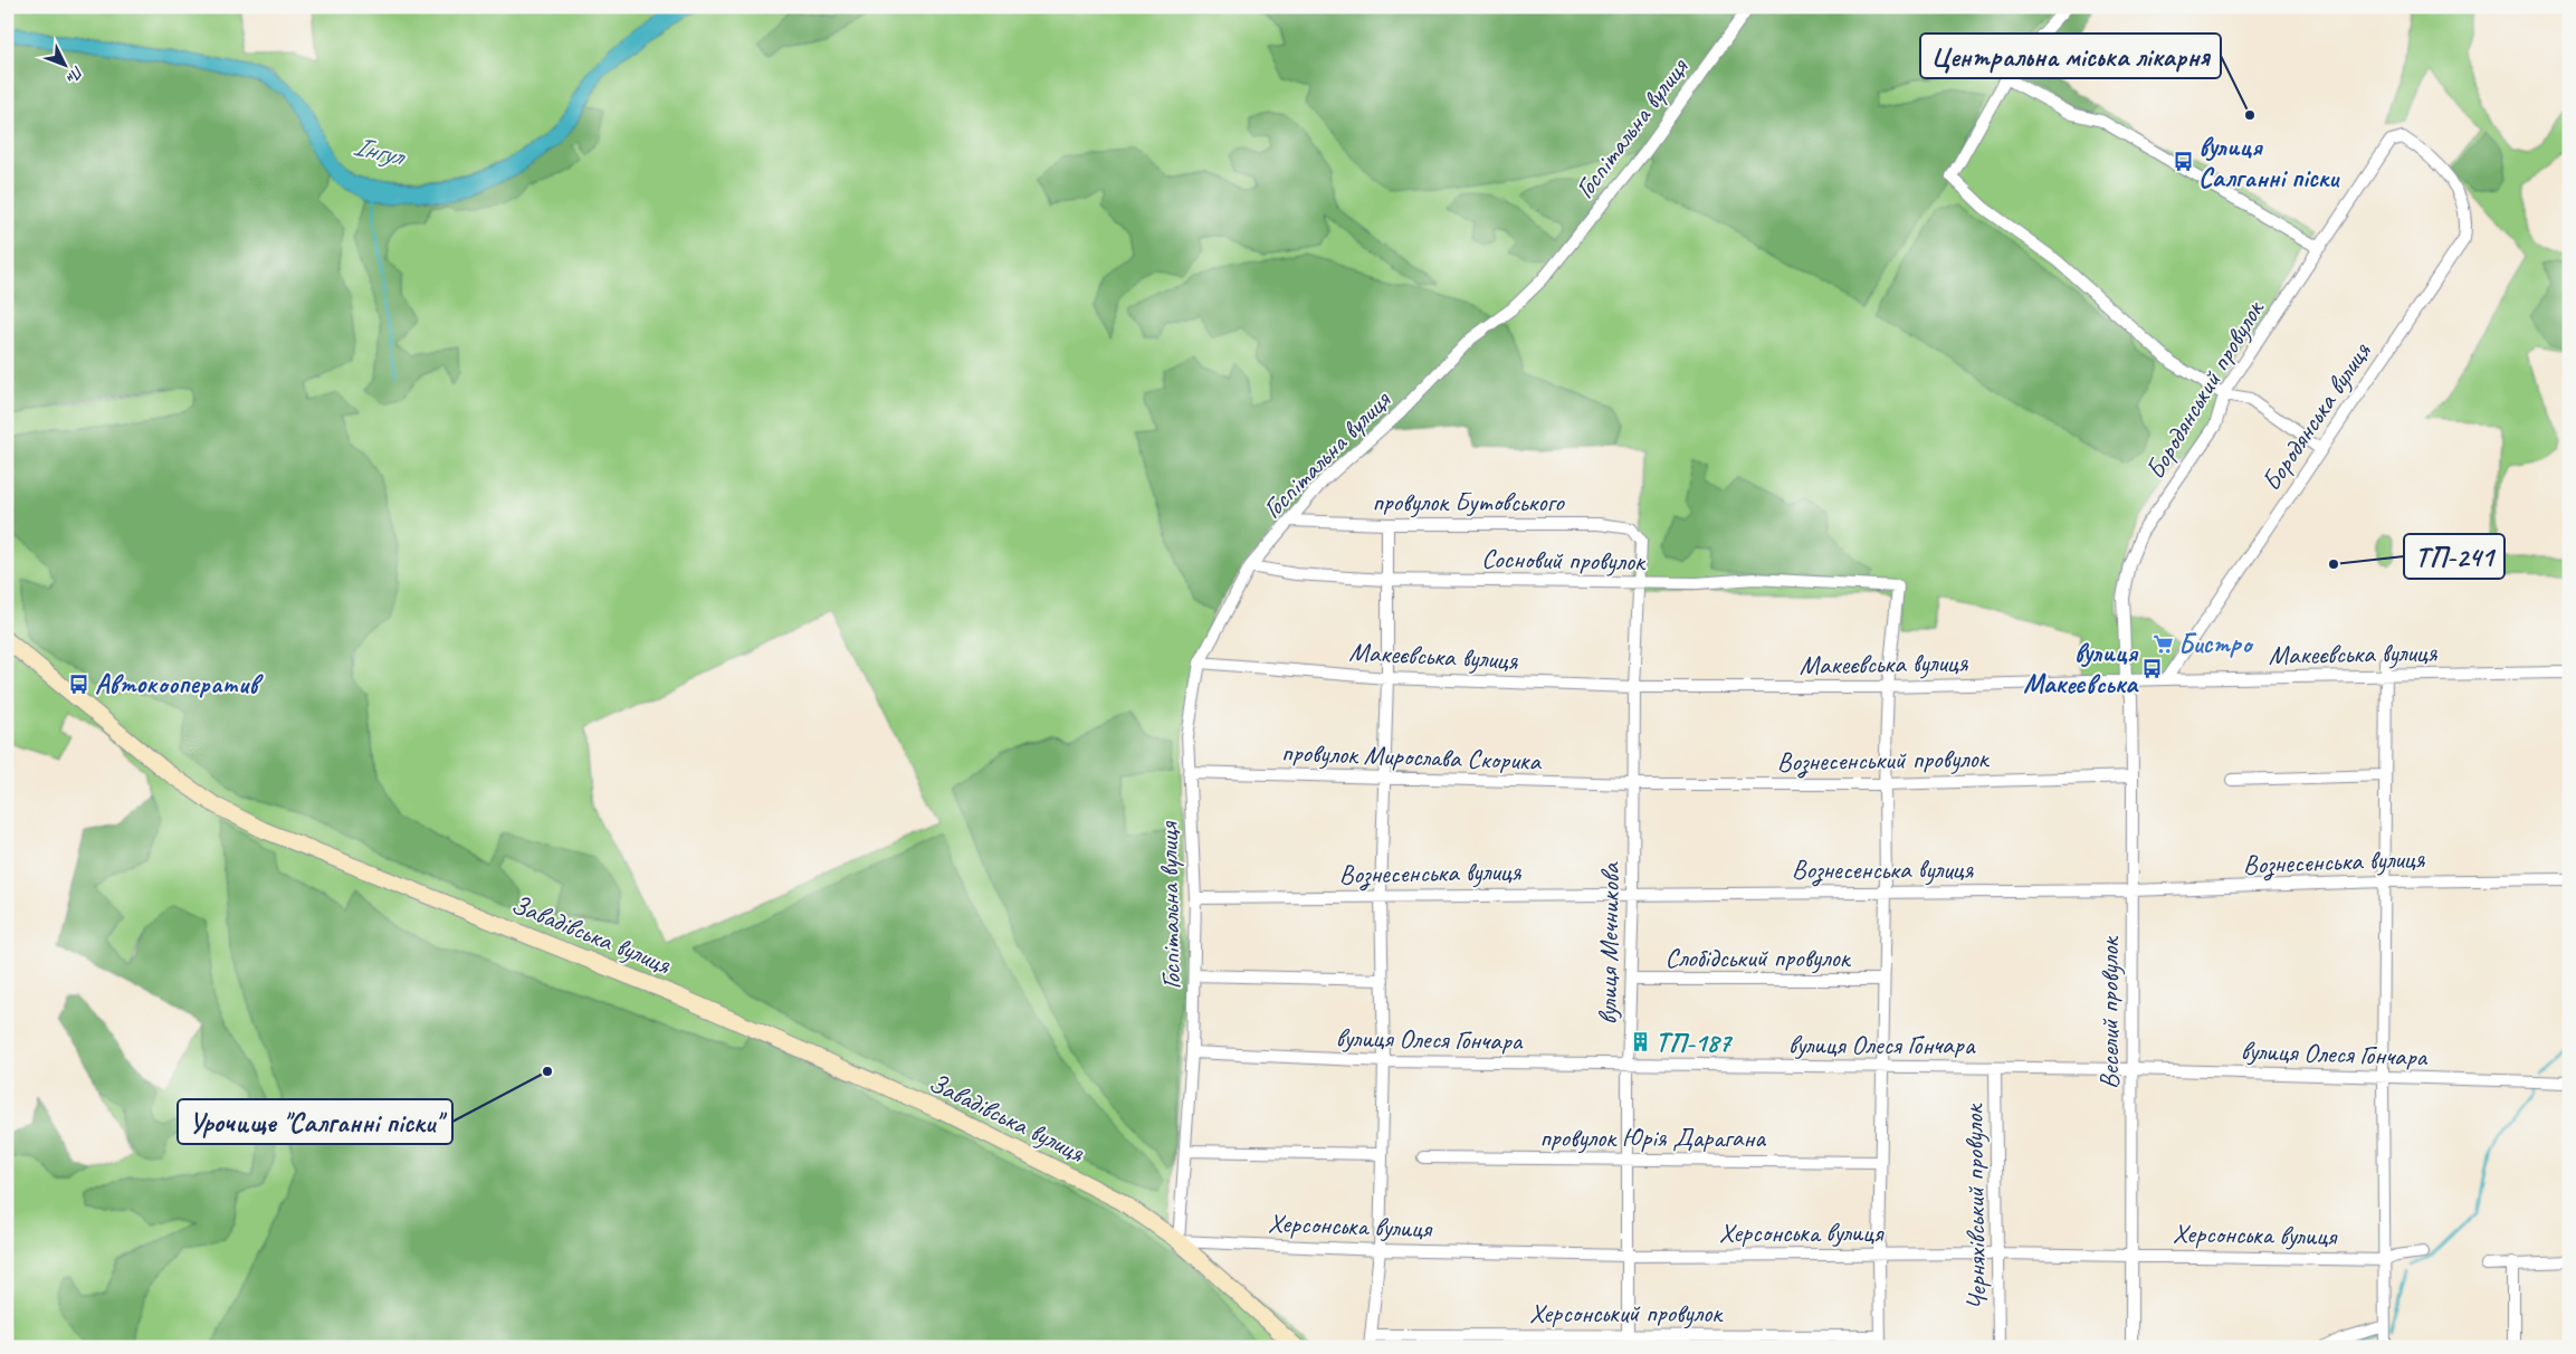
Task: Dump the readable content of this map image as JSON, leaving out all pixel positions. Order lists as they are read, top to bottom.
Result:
{
  "streets": {
    "street": [
      "Госпітальна вулиця",
      "Бородянський провулок",
      "Бородянська вулиця",
      "провулок Бутовського",
      "Сосновий провулок",
      "Макеєвська вулиця",
      "провулок Мирослава Скорика",
      "Вознесенський провулок",
      "Вознесенська вулиця",
      "Завадівська вулиця",
      "вулиця Мечникова",
      "Слобідський провулок",
      "Веселий провулок",
      "вулиця Олеся Гончара",
      "провулок Юрія Дарагана",
      "Черняхівський провулок",
      "Херсонська вулиця",
      "Херсонський провулок"
    ]
  },
  "crossings": [
    ["Госпітальна вулиця", "провулок Бутовського"],
    ["Госпітальна вулиця", "Сосновий провулок"],
    ["Госпітальна вулиця", "Макеєвська вулиця"],
    ["Госпітальна вулиця", "провулок Мирослава Скорика"],
    ["Госпітальна вулиця", "Вознесенська вулиця"],
    ["Госпітальна вулиця", "Завадівська вулиця"],
    ["Госпітальна вулиця", "вулиця Олеся Гончара"],
    ["Госпітальна вулиця", "Херсонська вулиця"],
    ["Бородянський провулок", "Бородянська вулиця"],
    ["Бородянський провулок", "Макеєвська вулиця"],
    ["Бородянський провулок", "Веселий провулок"],
    ["Бородянська вулиця", "Макеєвська вулиця"],
    ["провулок Бутовського", "вулиця Мечникова"],
    ["Сосновий провулок", "Макеєвська вулиця"],
    ["Сосновий провулок", "вулиця Мечникова"],
    ["Макеєвська вулиця", "вулиця Мечникова"],
    ["Макеєвська вулиця", "Веселий провулок"],
    ["провулок Мирослава Скорика", "Вознесенський провулок"],
    ["провулок Мирослава Скорика", "вулиця Мечникова"],
    ["Вознесенський провулок", "вулиця Мечникова"],
    ["Вознесенський провулок", "Веселий провулок"],
    ["Вознесенська вулиця", "вулиця Мечникова"],
    ["Вознесенська вулиця", "Веселий провулок"],
    ["Завадівська вулиця", "Херсонська вулиця"],
    ["вулиця Мечникова", "Слобідський провулок"],
    ["вулиця Мечникова", "вулиця Олеся Гончара"],
    ["вулиця Мечникова", "провулок Юрія Дарагана"],
    ["вулиця Мечникова", "Херсонська вулиця"],
    ["вулиця Мечникова", "Херсонський провулок"],
    ["Веселий провулок", "вулиця Олеся Гончара"],
    ["Веселий провулок", "Херсонська вулиця"],
    ["вулиця Олеся Гончара", "Черняхівський провулок"],
    ["Черняхівський провулок", "Херсонська вулиця"]
  ],
  "water": ["Інгул"],
  "places": {
    "other": ["Центральна міська лікарня", "ТП-241", "Урочище \"Салганні піски\""],
    "bus stop": ["вулиця Салганні піски", "вулиця Макеєвська", "Автокооператив"],
    "supermarket": ["Бистро"],
    "building": ["ТП-187"]
  },
  "north": "bottom right"
}
